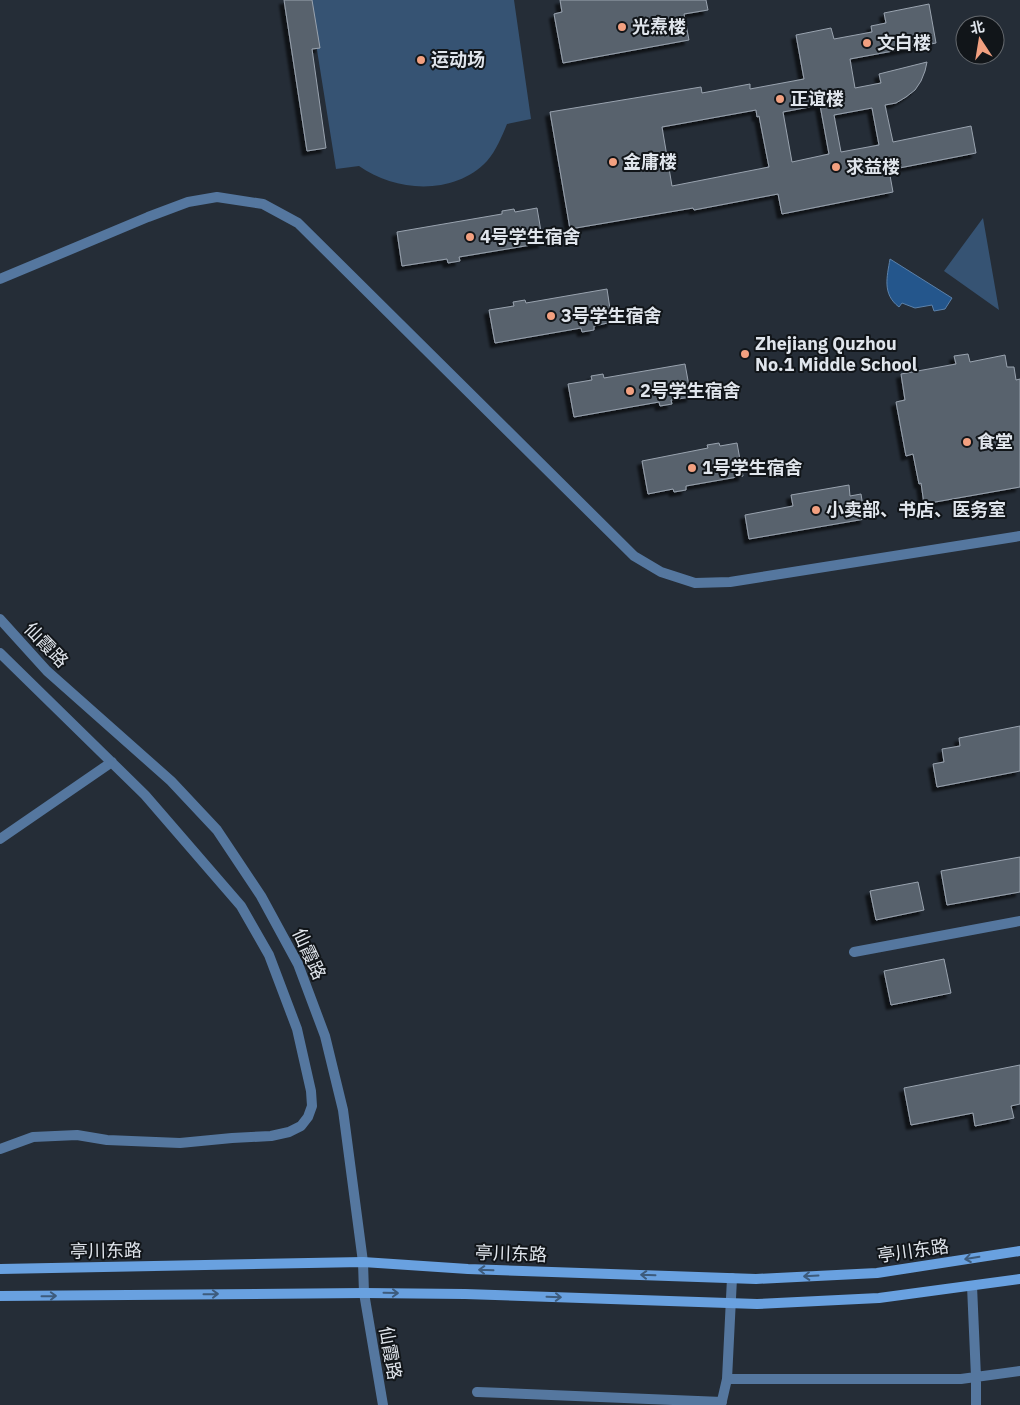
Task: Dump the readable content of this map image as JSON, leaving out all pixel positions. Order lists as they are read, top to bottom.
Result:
{
  "streets": {
    "main road": ["亭川东路"],
    "street": ["仙霞路"]
  },
  "crossings": [
    ["仙霞路", "亭川东路"]
  ],
  "places": [
    "光焘楼",
    "文白楼",
    "运动场",
    "正谊楼",
    "金庸楼",
    "求益楼",
    "4号学生宿舍",
    "3号学生宿舍",
    "Zhejiang Quzhou No.1 Middle School",
    "2号学生宿舍",
    "食堂",
    "1号学生宿舍",
    "小卖部、书店、医务室"
  ],
  "north": "top"
}
